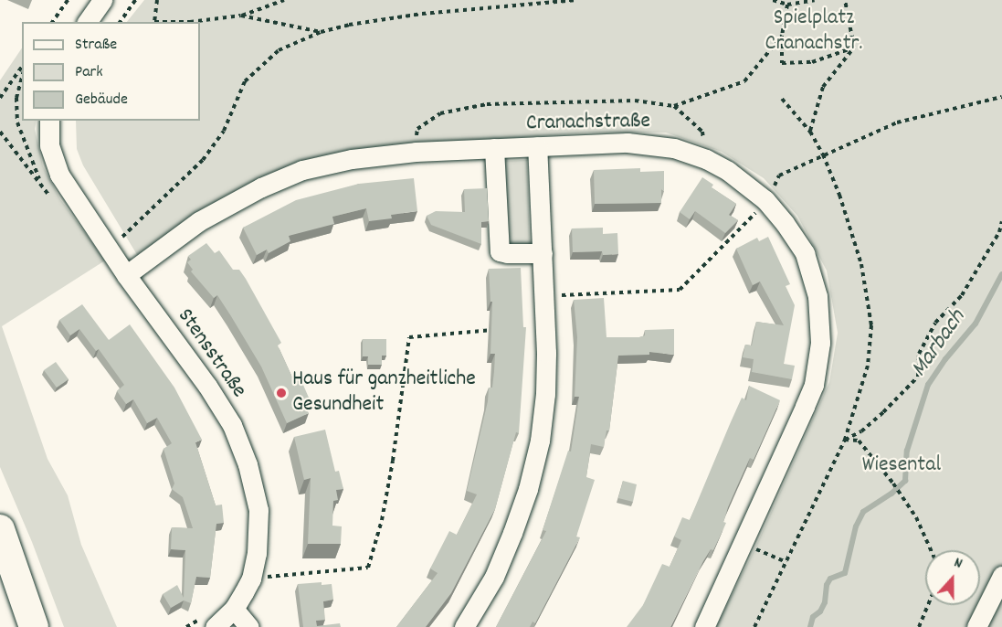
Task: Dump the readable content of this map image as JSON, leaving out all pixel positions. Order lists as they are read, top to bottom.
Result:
{
  "streets": {
    "street": ["Cranachstraße", "Stensstraße"]
  },
  "crossings": [
    ["Cranachstraße", "Stensstraße"]
  ],
  "water": ["Marbach"],
  "parks": ["Spielplatz Cranachstr.", "Wiesental"],
  "places": ["Haus für ganzheitliche Gesundheit"],
  "legend": ["Straße", "Park", "Gebäude"],
  "north": "top"
}
